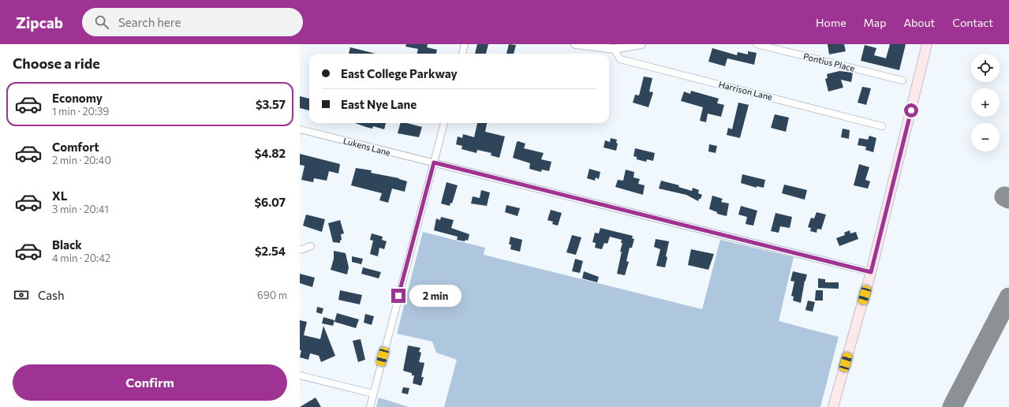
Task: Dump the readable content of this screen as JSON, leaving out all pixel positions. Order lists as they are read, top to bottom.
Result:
{
  "streets": {
    "street": ["Pontius Place", "Harrison Lane", "Lukens Lane"]
  },
  "page": {
    "header": "Zipcab",
    "search": "Search here",
    "nav": [
      "Home",
      "Map",
      "About",
      "Contact"
    ],
    "heading": "Choose a ride",
    "map_buttons": ["+", "−"],
    "banner": ["East College Parkway", "East Nye Lane"],
    "list": [
      {
        "name": "Economy",
        "note": "1 min · 20:39",
        "value": "$3.57"
      },
      {
        "name": "Comfort",
        "note": "2 min · 20:40",
        "value": "$4.82"
      },
      {
        "name": "XL",
        "note": "3 min · 20:41",
        "value": "$6.07"
      },
      {
        "name": "Black",
        "note": "4 min · 20:42",
        "value": "$2.54"
      }
    ],
    "pay": ["Cash", "690 m"],
    "bubble": "2 min",
    "buttons": "Confirm"
  }
}
